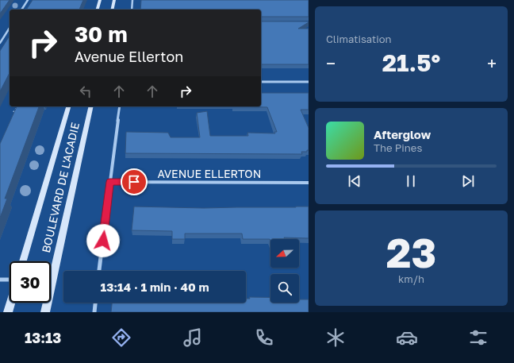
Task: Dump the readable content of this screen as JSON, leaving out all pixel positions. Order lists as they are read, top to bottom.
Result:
{
  "streets": {
    "main road": ["BOULEVARD DE L'ACADIE"],
    "street": ["AVENUE ELLERTON"]
  },
  "north": "left",
  "page": {
    "tile": [
      "Climatisation",
      ["23", "km/h"]
    ],
    "turn": ["30 m", "Avenue Ellerton"],
    "heat": ["−", "21.5°", "+"],
    "song": ["Afterglow", "The Pines"],
    "limit": "30",
    "trip": "13:14 · 1 min · 40 m",
    "tabs": "13:13"
  }
}
